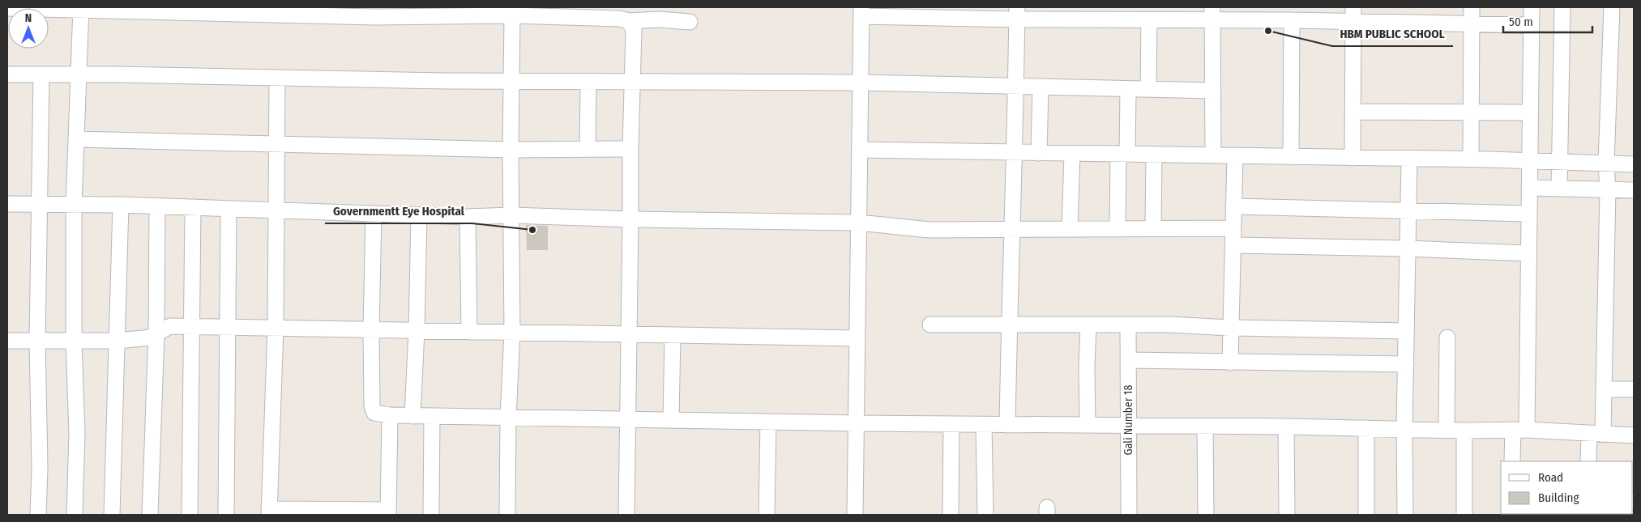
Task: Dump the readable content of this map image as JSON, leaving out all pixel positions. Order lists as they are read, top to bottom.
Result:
{
  "streets": {
    "street": ["Gali Number 18"]
  },
  "places": ["HBM PUBLIC SCHOOL", "Governmentt Eye Hospital"],
  "legend": ["Road", "Building"],
  "scale_bar": "50 m",
  "north": "top"
}
